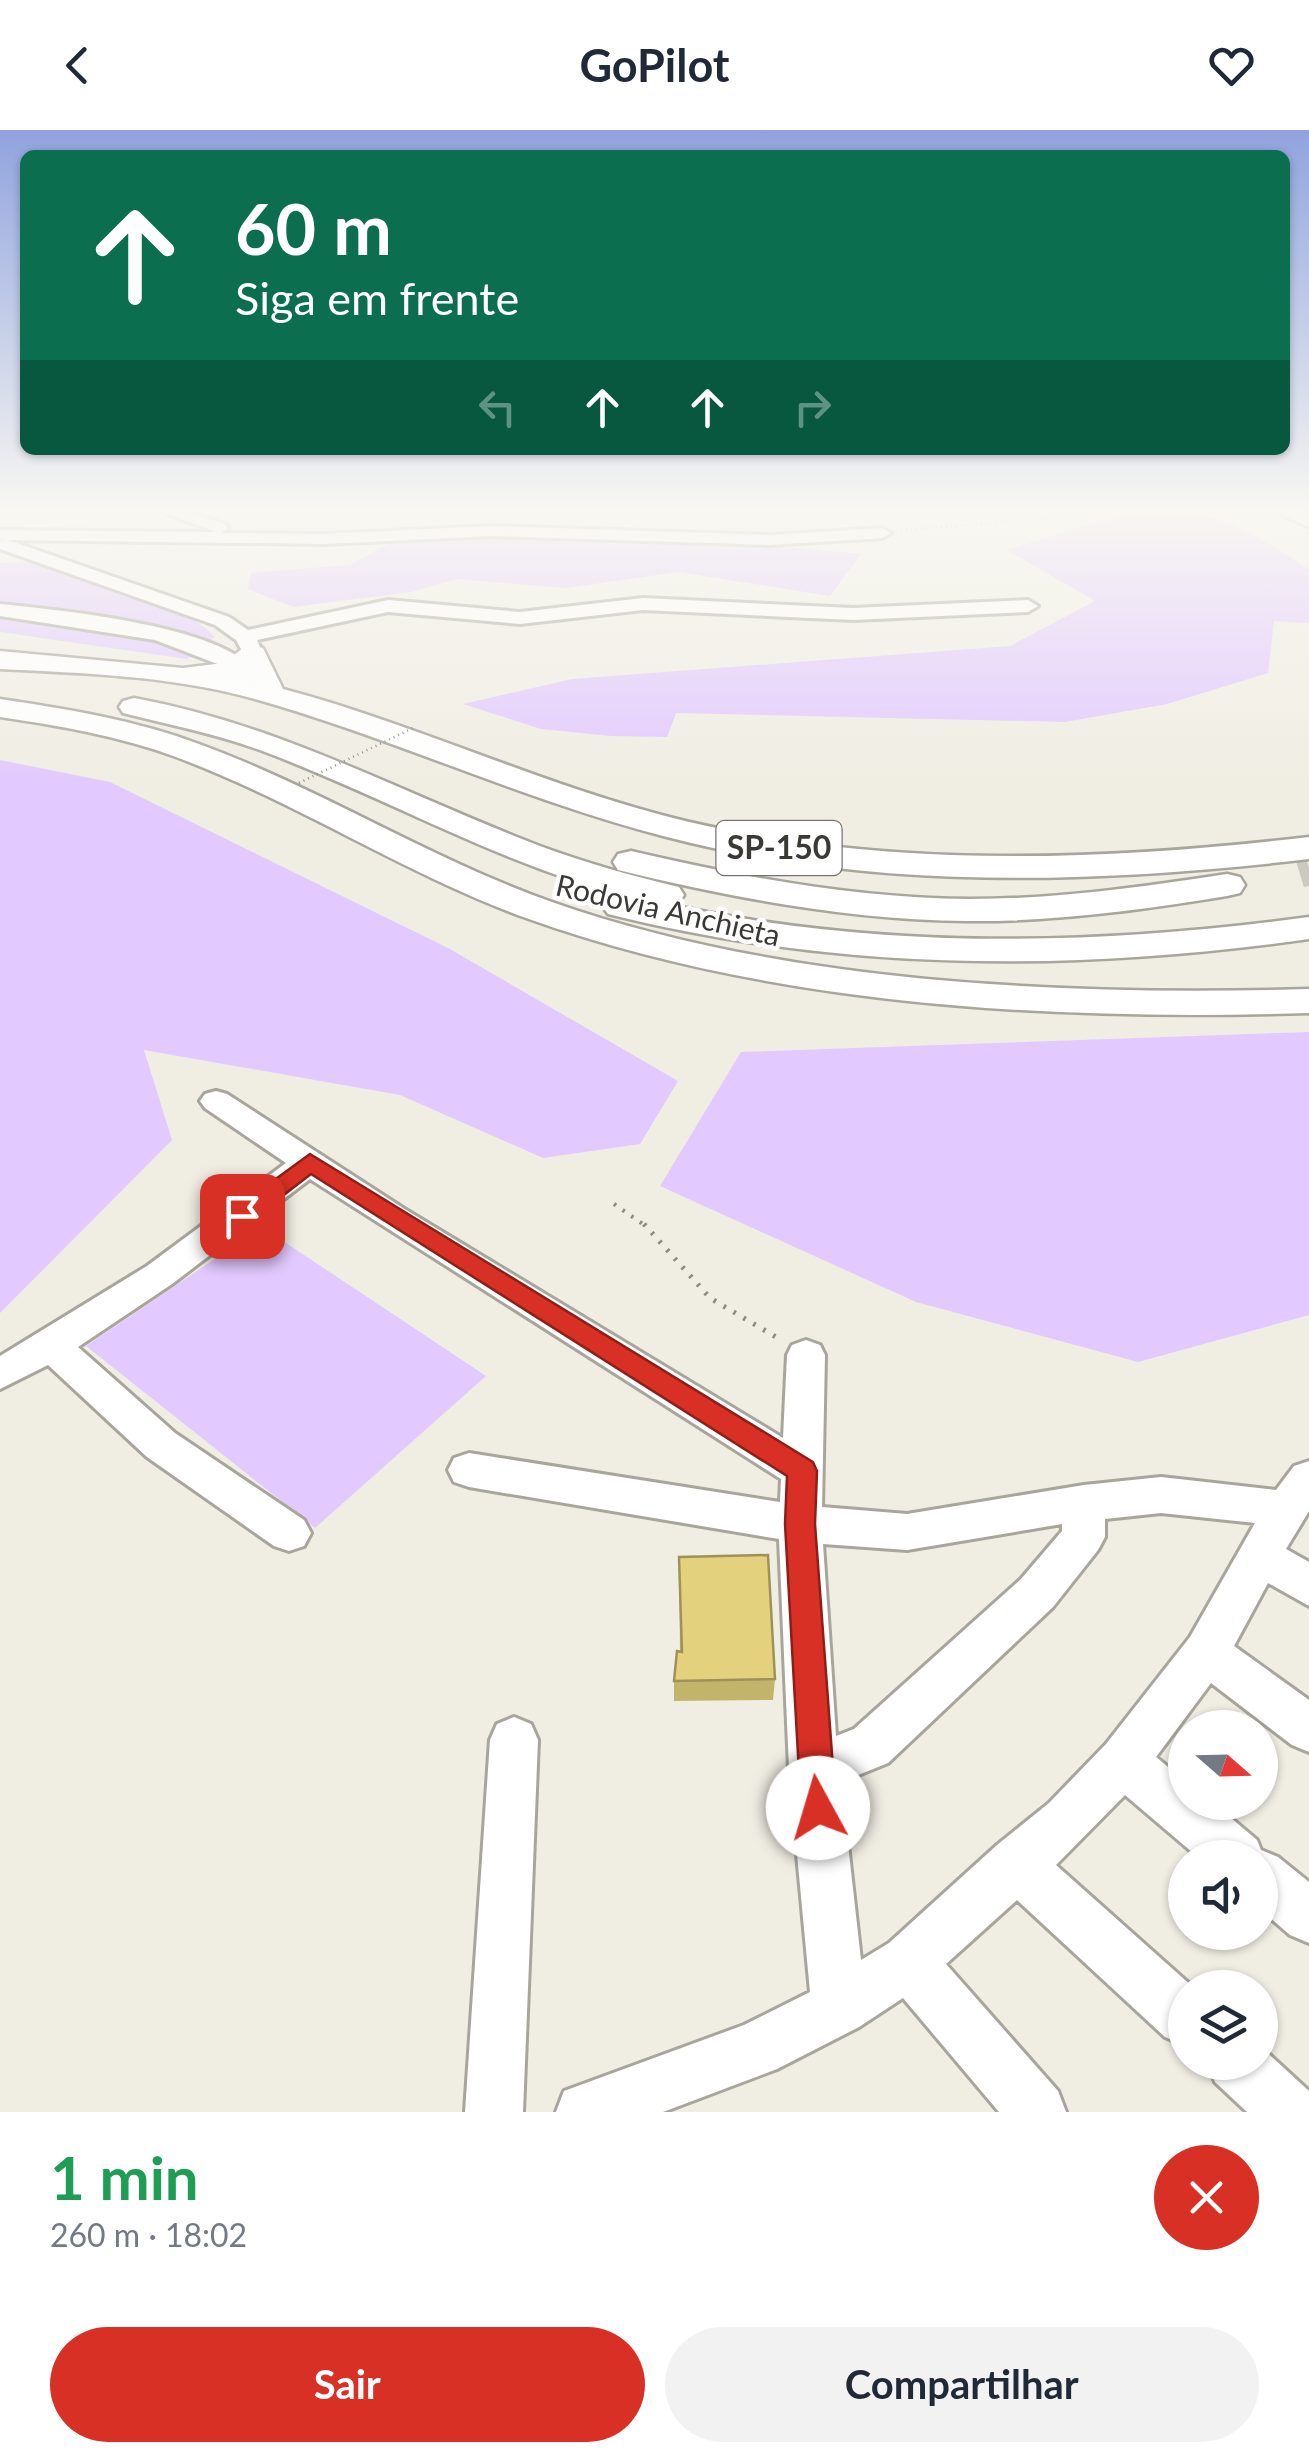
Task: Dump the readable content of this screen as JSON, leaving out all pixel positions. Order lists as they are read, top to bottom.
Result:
{
  "streets": {
    "highway": ["SP-150", "Rodovia Anchieta"]
  },
  "north": "right",
  "page": {
    "header": "GoPilot",
    "turn": ["60 m", "Siga em frente"],
    "heading": ["1 min", "260 m · 18:02"],
    "buttons": ["Sair", "Compartilhar"]
  }
}
